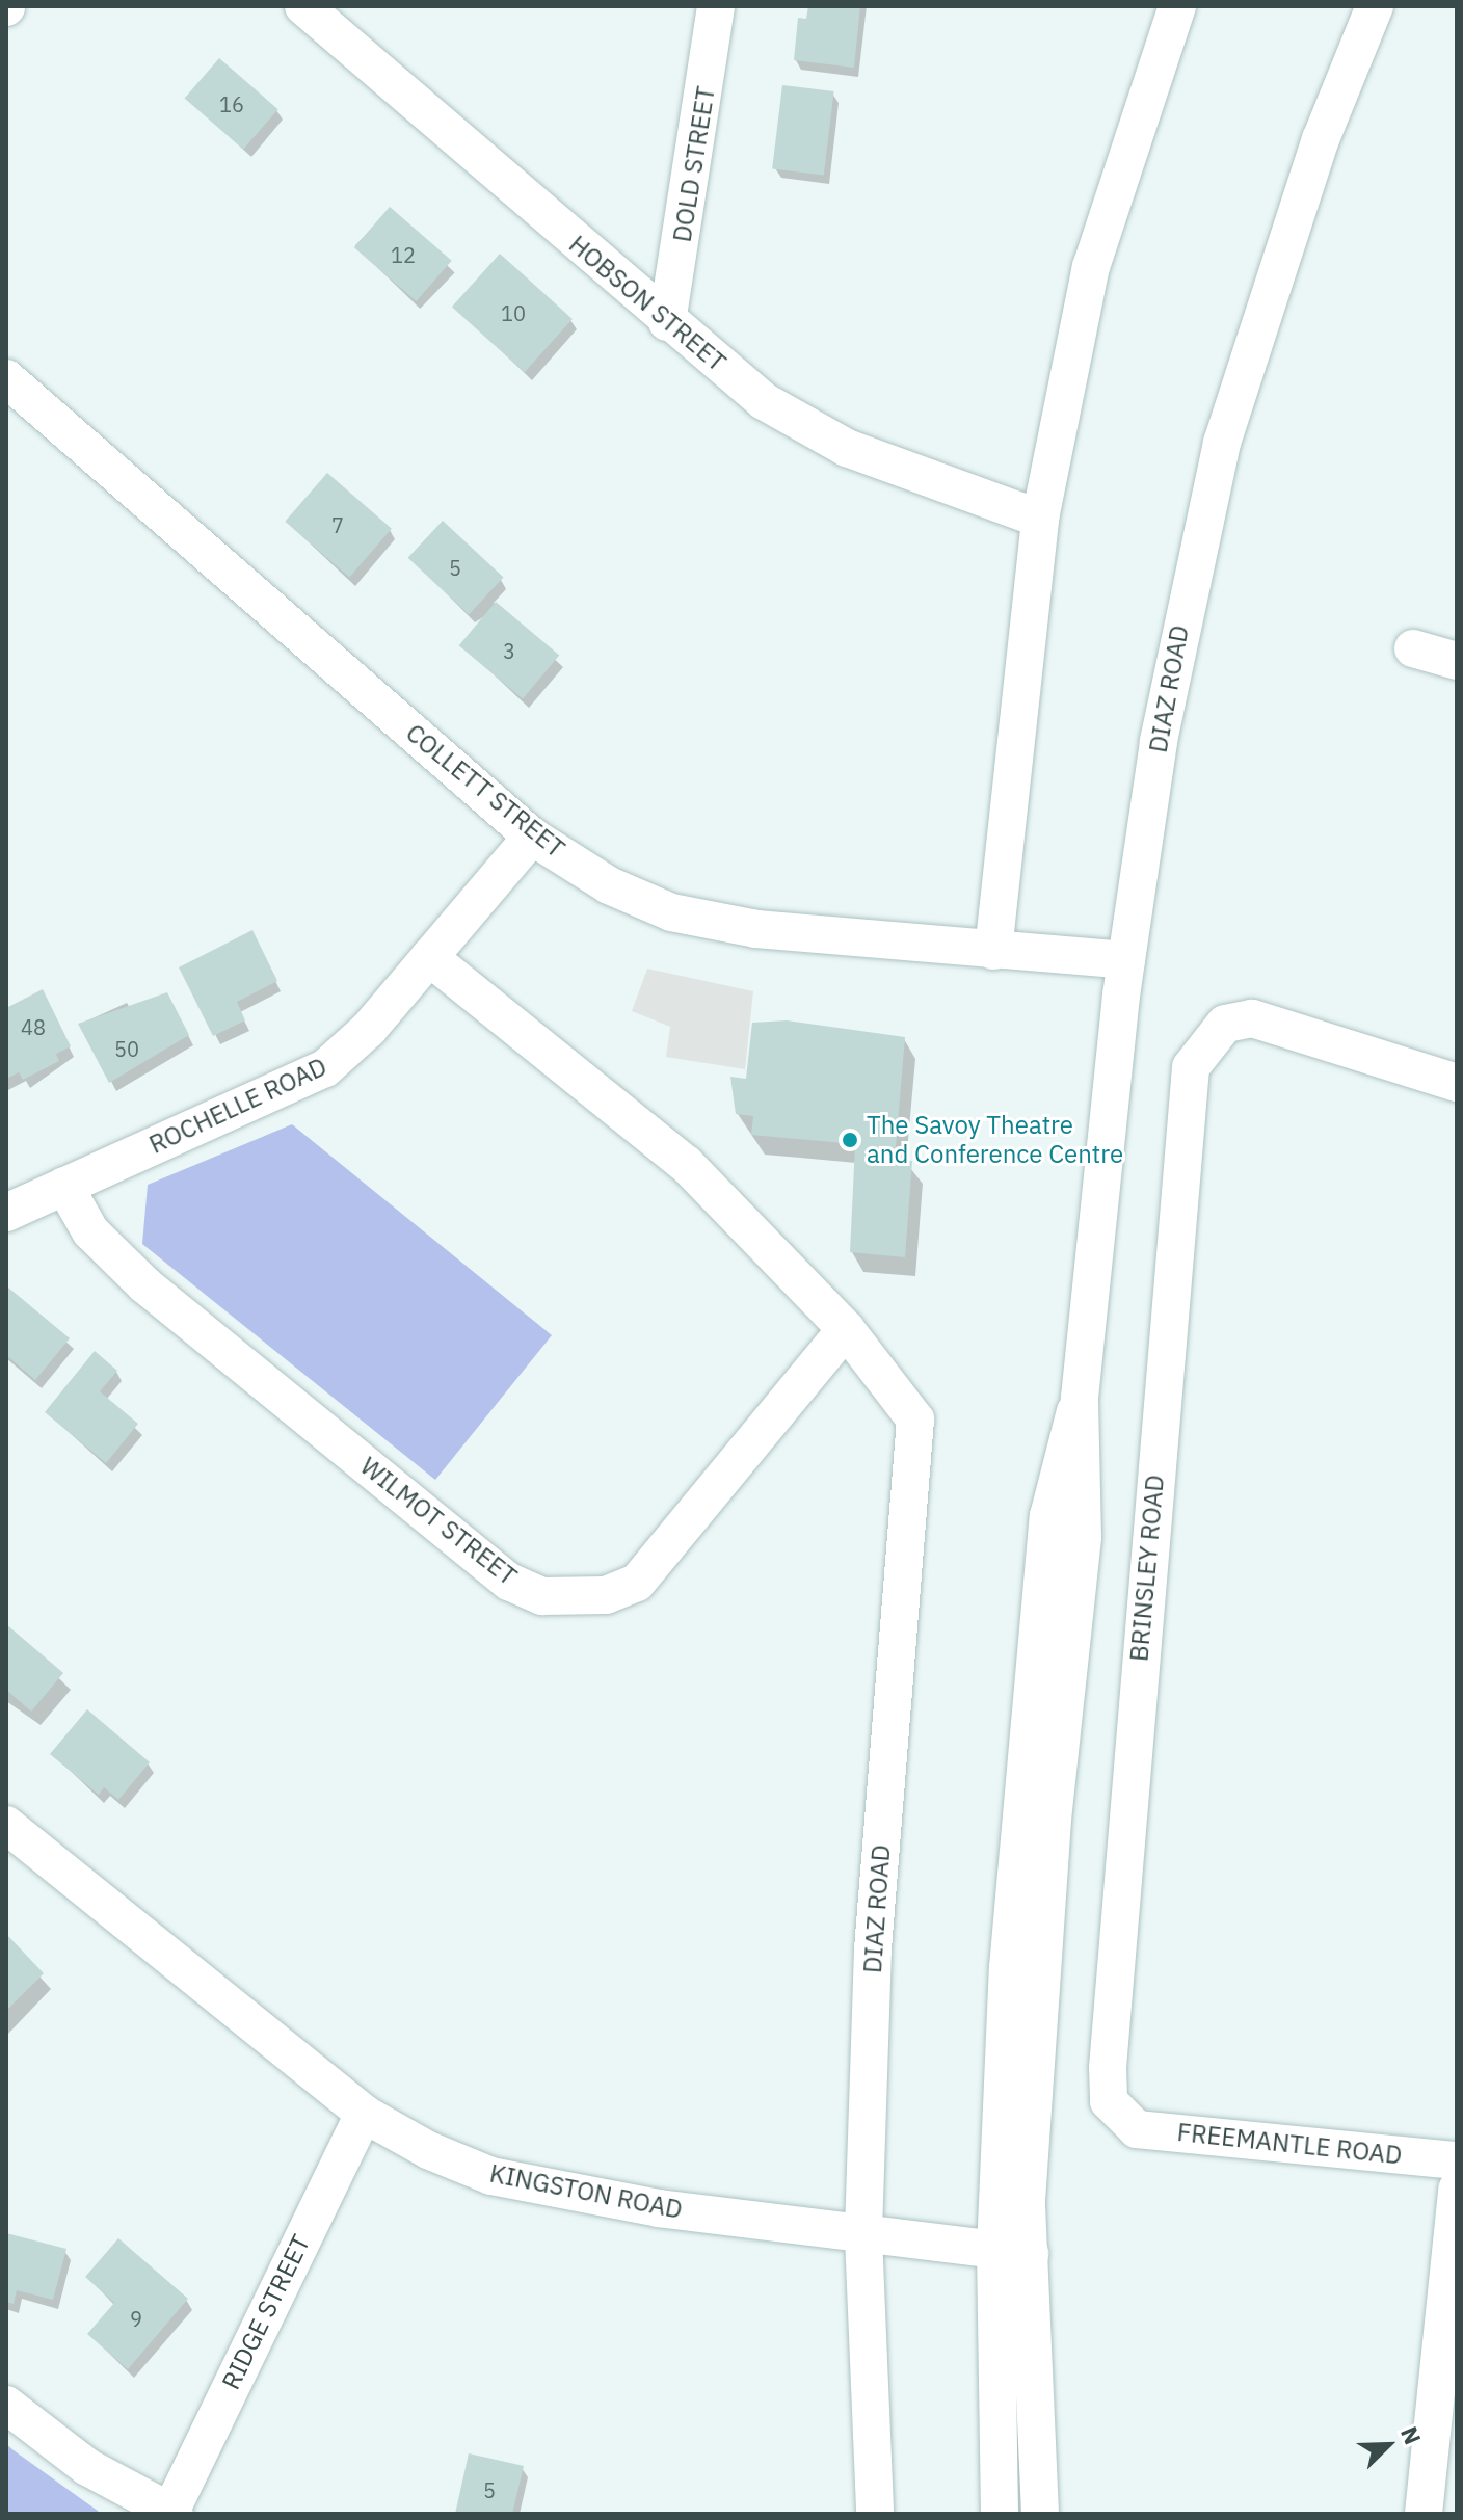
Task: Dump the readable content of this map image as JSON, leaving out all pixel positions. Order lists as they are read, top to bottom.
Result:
{
  "streets": {
    "street": [
      "DOLD STREET",
      "HOBSON STREET",
      "DIAZ ROAD",
      "COLLETT STREET",
      "ROCHELLE ROAD",
      "WILMOT STREET",
      "BRINSLEY ROAD",
      "FREEMANTLE ROAD",
      "KINGSTON ROAD",
      "RIDGE STREET"
    ]
  },
  "crossings": [
    ["DOLD STREET", "HOBSON STREET"],
    ["DIAZ ROAD", "COLLETT STREET"],
    ["DIAZ ROAD", "WILMOT STREET"],
    ["DIAZ ROAD", "KINGSTON ROAD"],
    ["COLLETT STREET", "ROCHELLE ROAD"],
    ["ROCHELLE ROAD", "WILMOT STREET"],
    ["BRINSLEY ROAD", "FREEMANTLE ROAD"],
    ["KINGSTON ROAD", "RIDGE STREET"]
  ],
  "places": ["The Savoy Theatre and Conference Centre"],
  "house_numbers": [
    "16",
    "12",
    "10",
    "7",
    "5",
    "3",
    "48",
    "50",
    "9",
    "5"
  ],
  "north": "top right"
}
